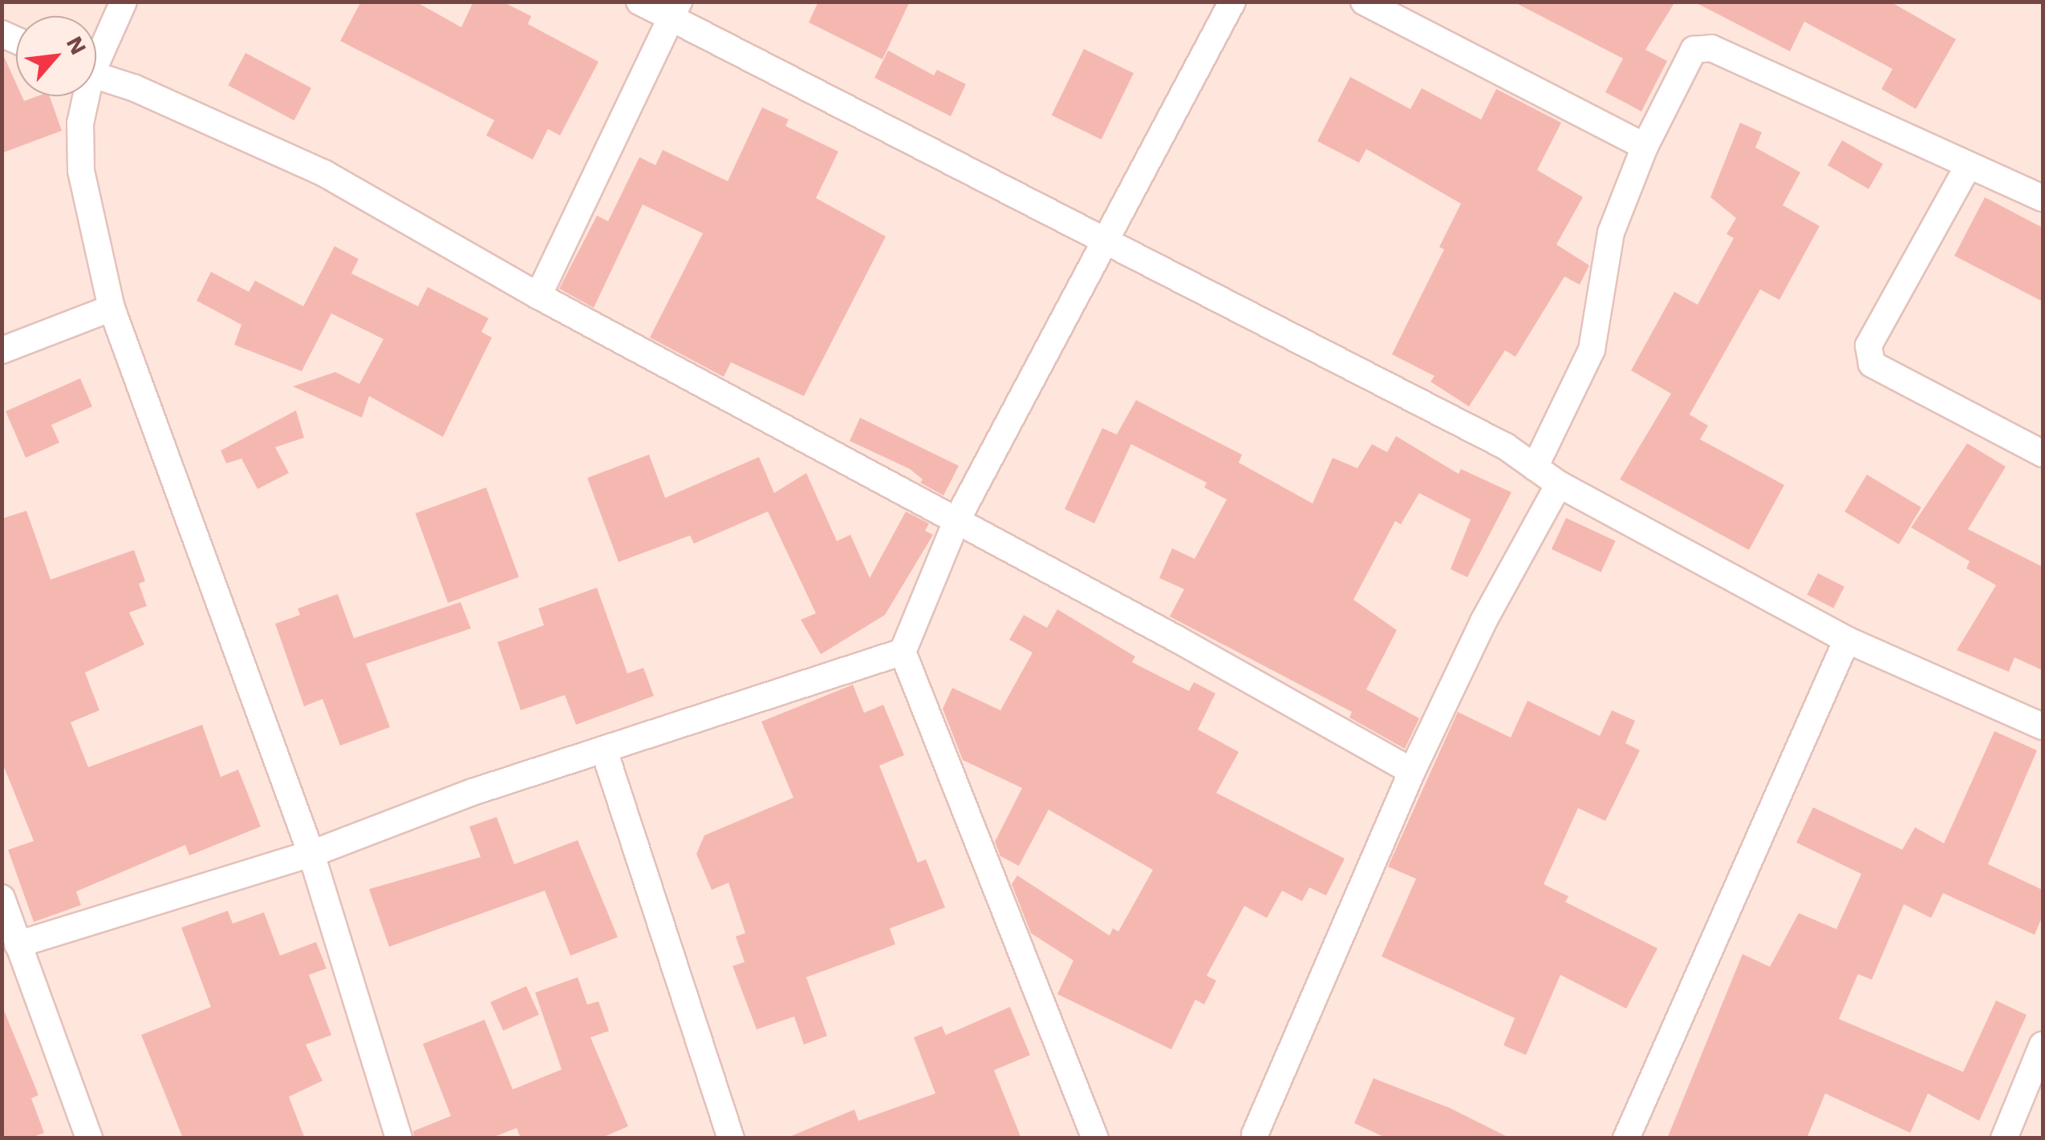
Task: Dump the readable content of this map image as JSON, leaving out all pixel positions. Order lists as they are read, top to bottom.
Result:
{
  "north": "top right"
}
